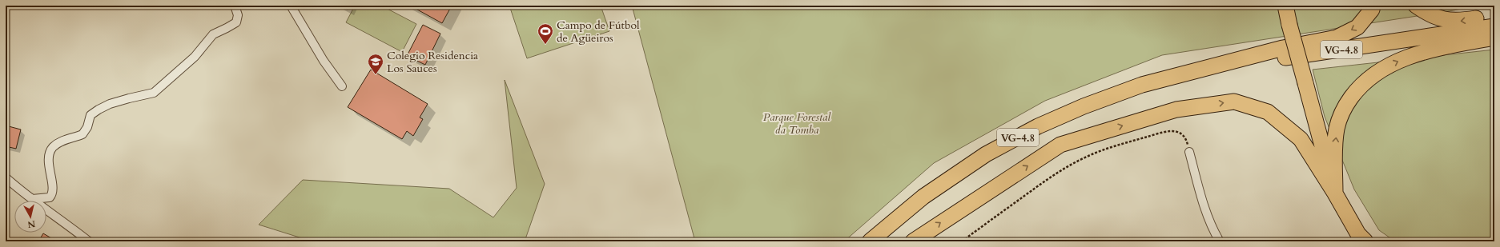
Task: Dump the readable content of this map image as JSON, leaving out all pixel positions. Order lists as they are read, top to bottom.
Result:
{
  "streets": {
    "highway": ["VG-4.8"]
  },
  "parks": ["Parque Forestal da Tomba"],
  "places": {
    "sports": ["Campo de Fútbol de Agüeiros"],
    "school or university": ["Colegio Residencia Los Sauces"]
  },
  "north": "bottom"
}
